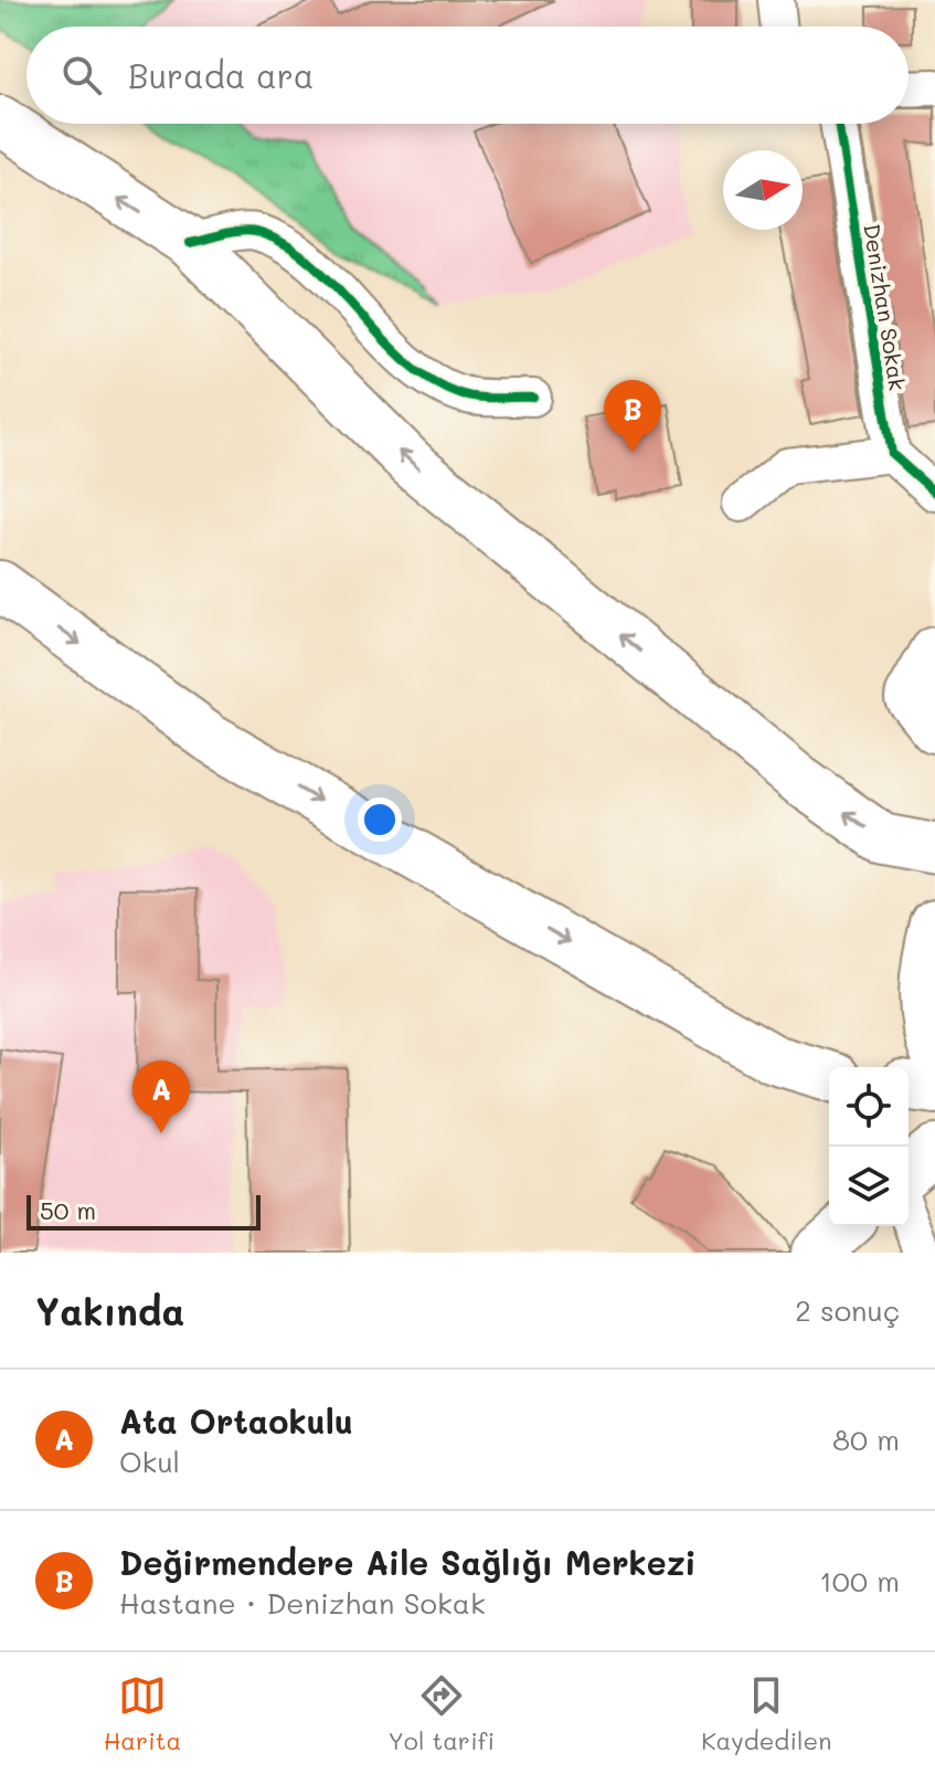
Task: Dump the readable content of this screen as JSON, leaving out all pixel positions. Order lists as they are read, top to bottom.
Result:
{
  "streets": {
    "street": ["Denizhan Sokak"]
  },
  "scale_bar": "50 m",
  "north": "right",
  "page": {
    "search": "Burada ara",
    "pins": ["B", "A"],
    "scale": "50 m",
    "heading": ["Yakında", "2 sonuç"],
    "list": [
      {
        "mark": "A",
        "name": "Ata Ortaokulu",
        "note": "Okul",
        "value": "80 m"
      },
      {
        "mark": "B",
        "name": "Değirmendere Aile Sağlığı Merkezi",
        "note": "Hastane · Denizhan Sokak",
        "value": "100 m"
      }
    ],
    "nav": ["Harita", "Yol tarifi", "Kaydedilen"]
  }
}
